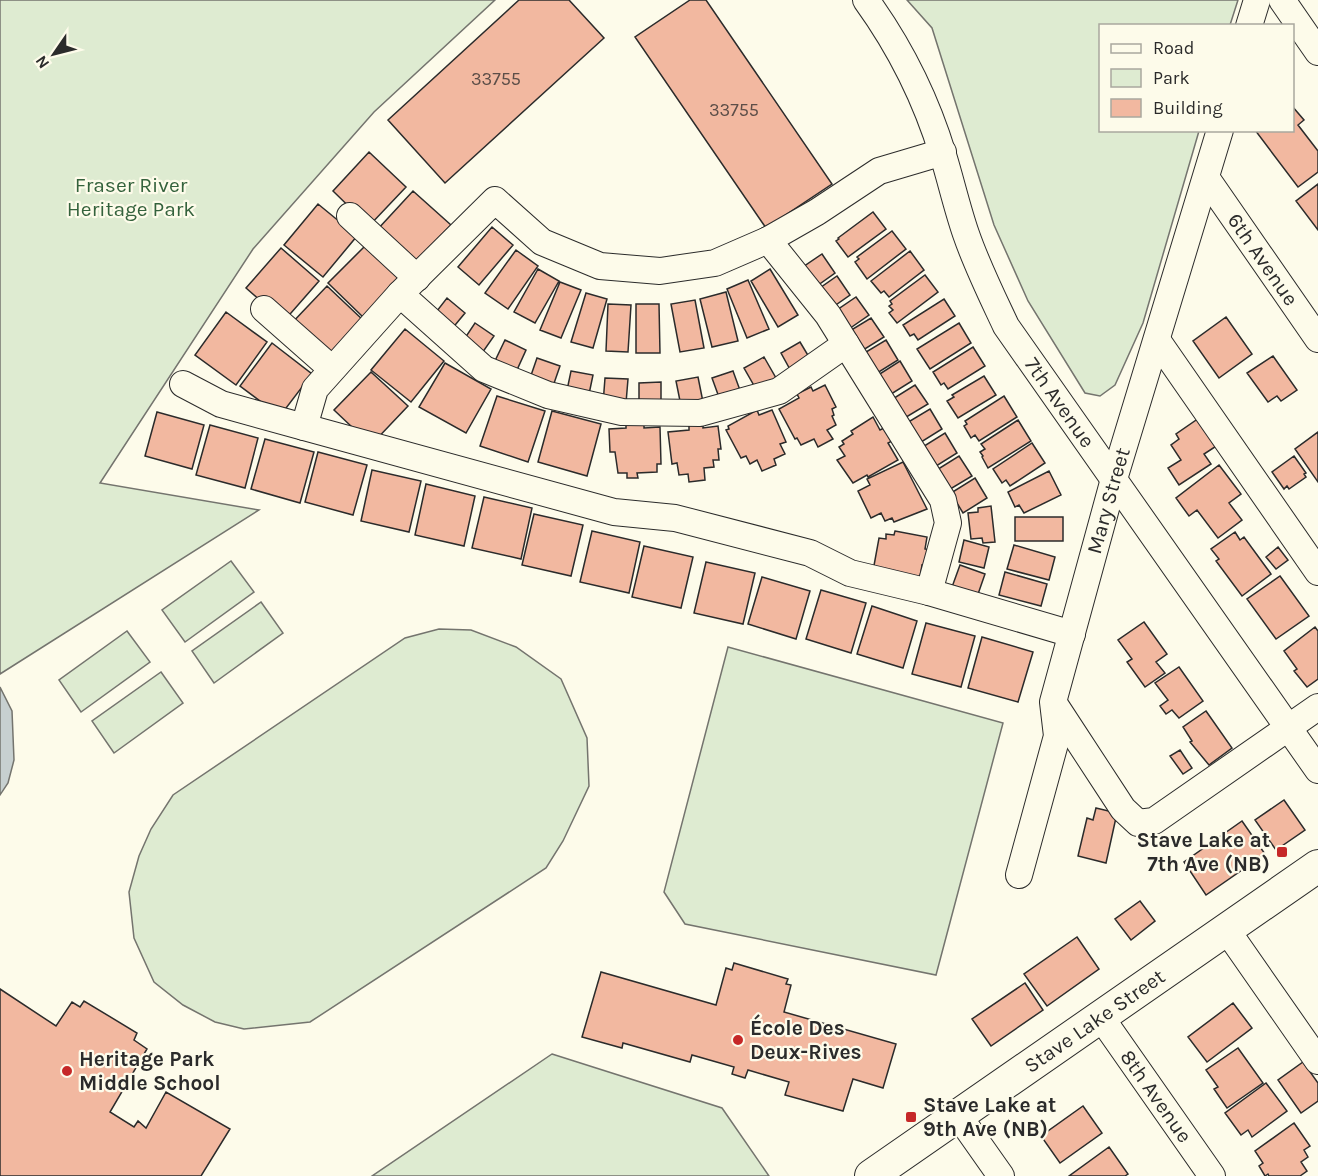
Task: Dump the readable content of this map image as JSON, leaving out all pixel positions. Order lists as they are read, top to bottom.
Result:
{
  "streets": {
    "main road": ["Stave Lake Street"],
    "street": [
      "6th Avenue",
      "7th Avenue",
      "Mary Street",
      "8th Avenue"
    ]
  },
  "crossings": [
    ["6th Avenue", "Mary Street"],
    ["7th Avenue", "Mary Street"],
    ["Stave Lake Street", "8th Avenue"]
  ],
  "parks": ["Fraser River Heritage Park"],
  "places": {
    "transit": ["Stave Lake at 7th Ave (NB)", "Stave Lake at 9th Ave (NB)"],
    "other": ["École Des Deux-Rives", "Heritage Park Middle School"]
  },
  "house_numbers": ["33755", "33755"],
  "legend": ["Road", "Park", "Building"],
  "north": "bottom left"
}
